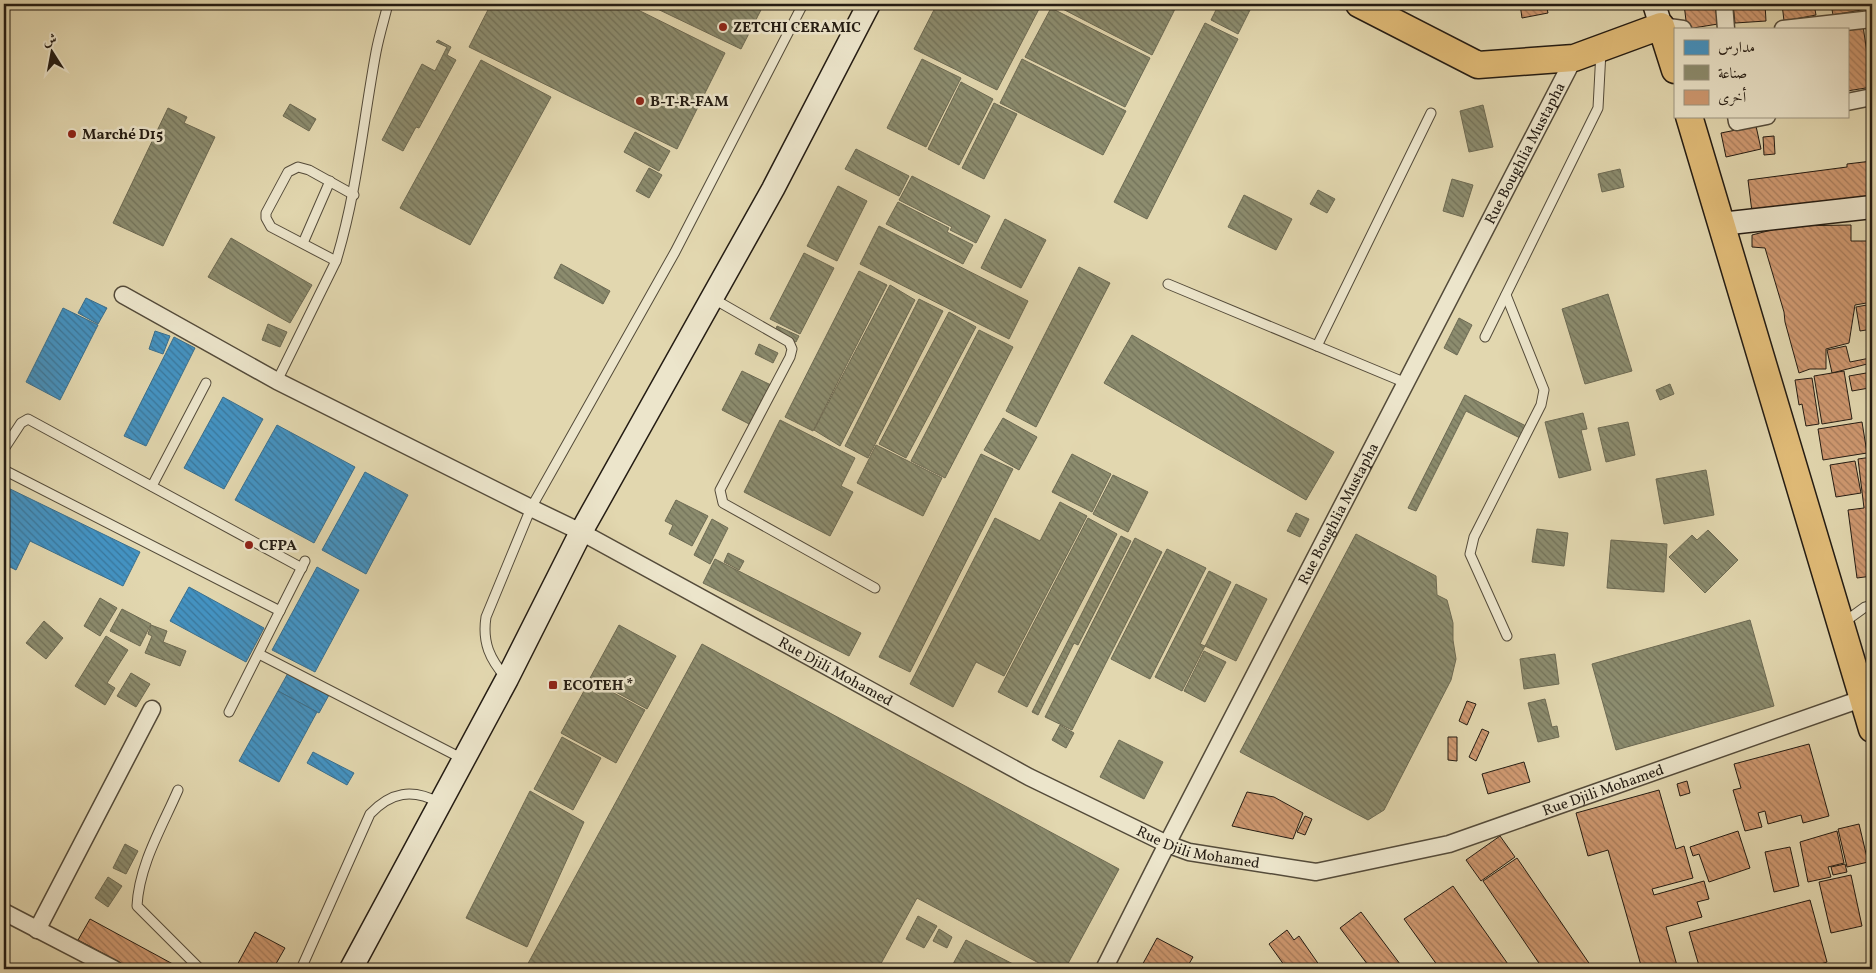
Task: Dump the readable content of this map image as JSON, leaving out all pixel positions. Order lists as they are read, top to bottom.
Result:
{
  "streets": {
    "street": ["Rue Boughlia Mustapha", "Rue Djili Mohamed"]
  },
  "crossings": [
    ["Rue Boughlia Mustapha", "Rue Djili Mohamed"]
  ],
  "places": {
    "other": [
      "ZETCHI CERAMIC",
      "B-T-R-FAM",
      "Marché D15",
      "CFPA"
    ],
    "transit": ["ECOTEH *"]
  },
  "legend": ["مدارس", "صناعة", "أخرى"],
  "north": "top"
}
